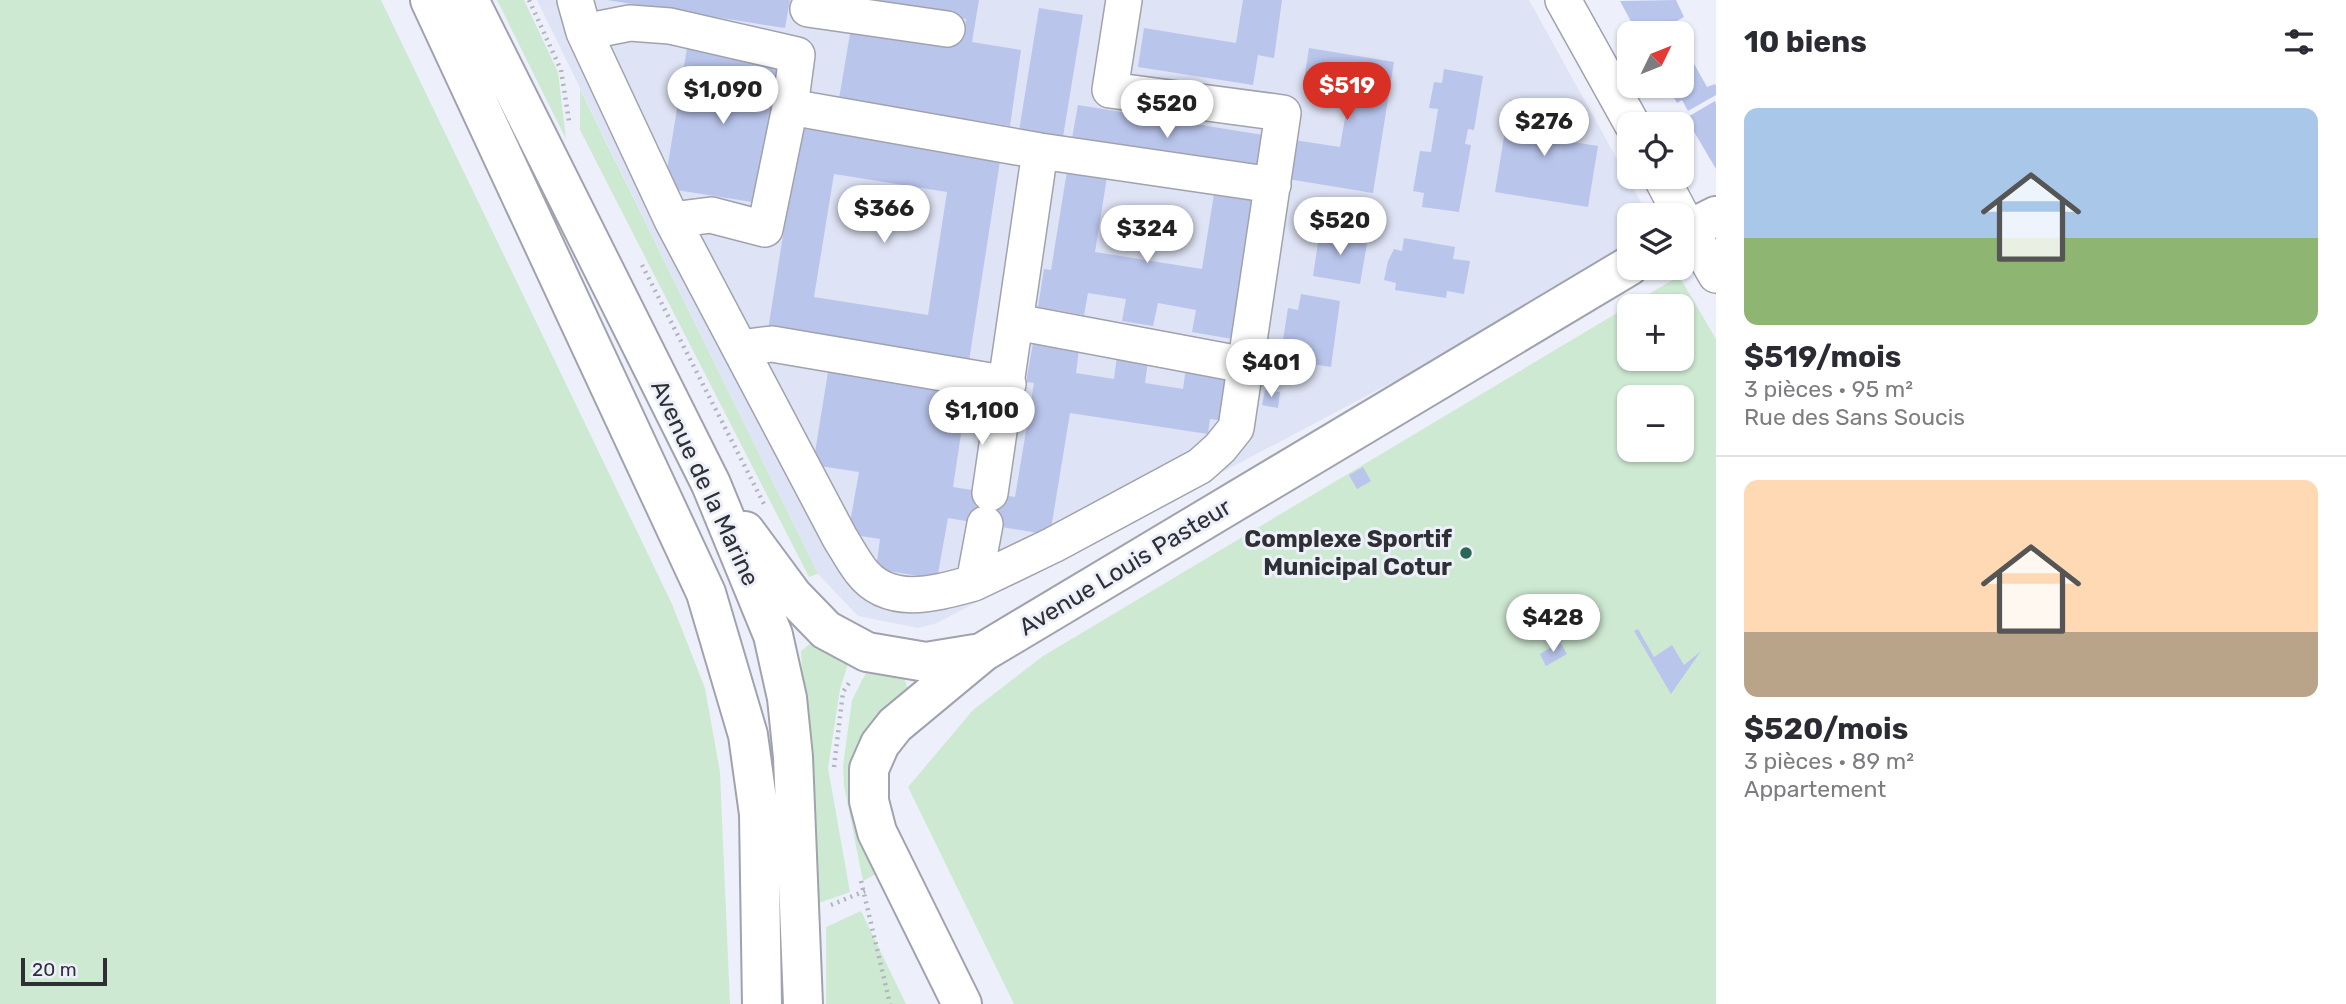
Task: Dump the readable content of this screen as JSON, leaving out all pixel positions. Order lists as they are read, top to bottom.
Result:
{
  "streets": {
    "main road": ["Avenue de la Marine", "Avenue Louis Pasteur"]
  },
  "places": ["Complexe Sportif Municipal Cotur"],
  "scale_bar": "20 m",
  "north": "top right",
  "page": {
    "heading": "10 biens",
    "map_buttons": ["+", "−"],
    "price": [
      "$519",
      "$1,090",
      "$520",
      "$276",
      "$366",
      "$520",
      "$324",
      "$401",
      "$1,100",
      "$428"
    ],
    "list": [
      {
        "name": "$519/mois",
        "note": "3 pièces · 95 m² · Rue des Sans Soucis"
      },
      {
        "name": "$520/mois",
        "note": "3 pièces · 89 m² · Appartement"
      }
    ],
    "scale": "20 m"
  }
}
